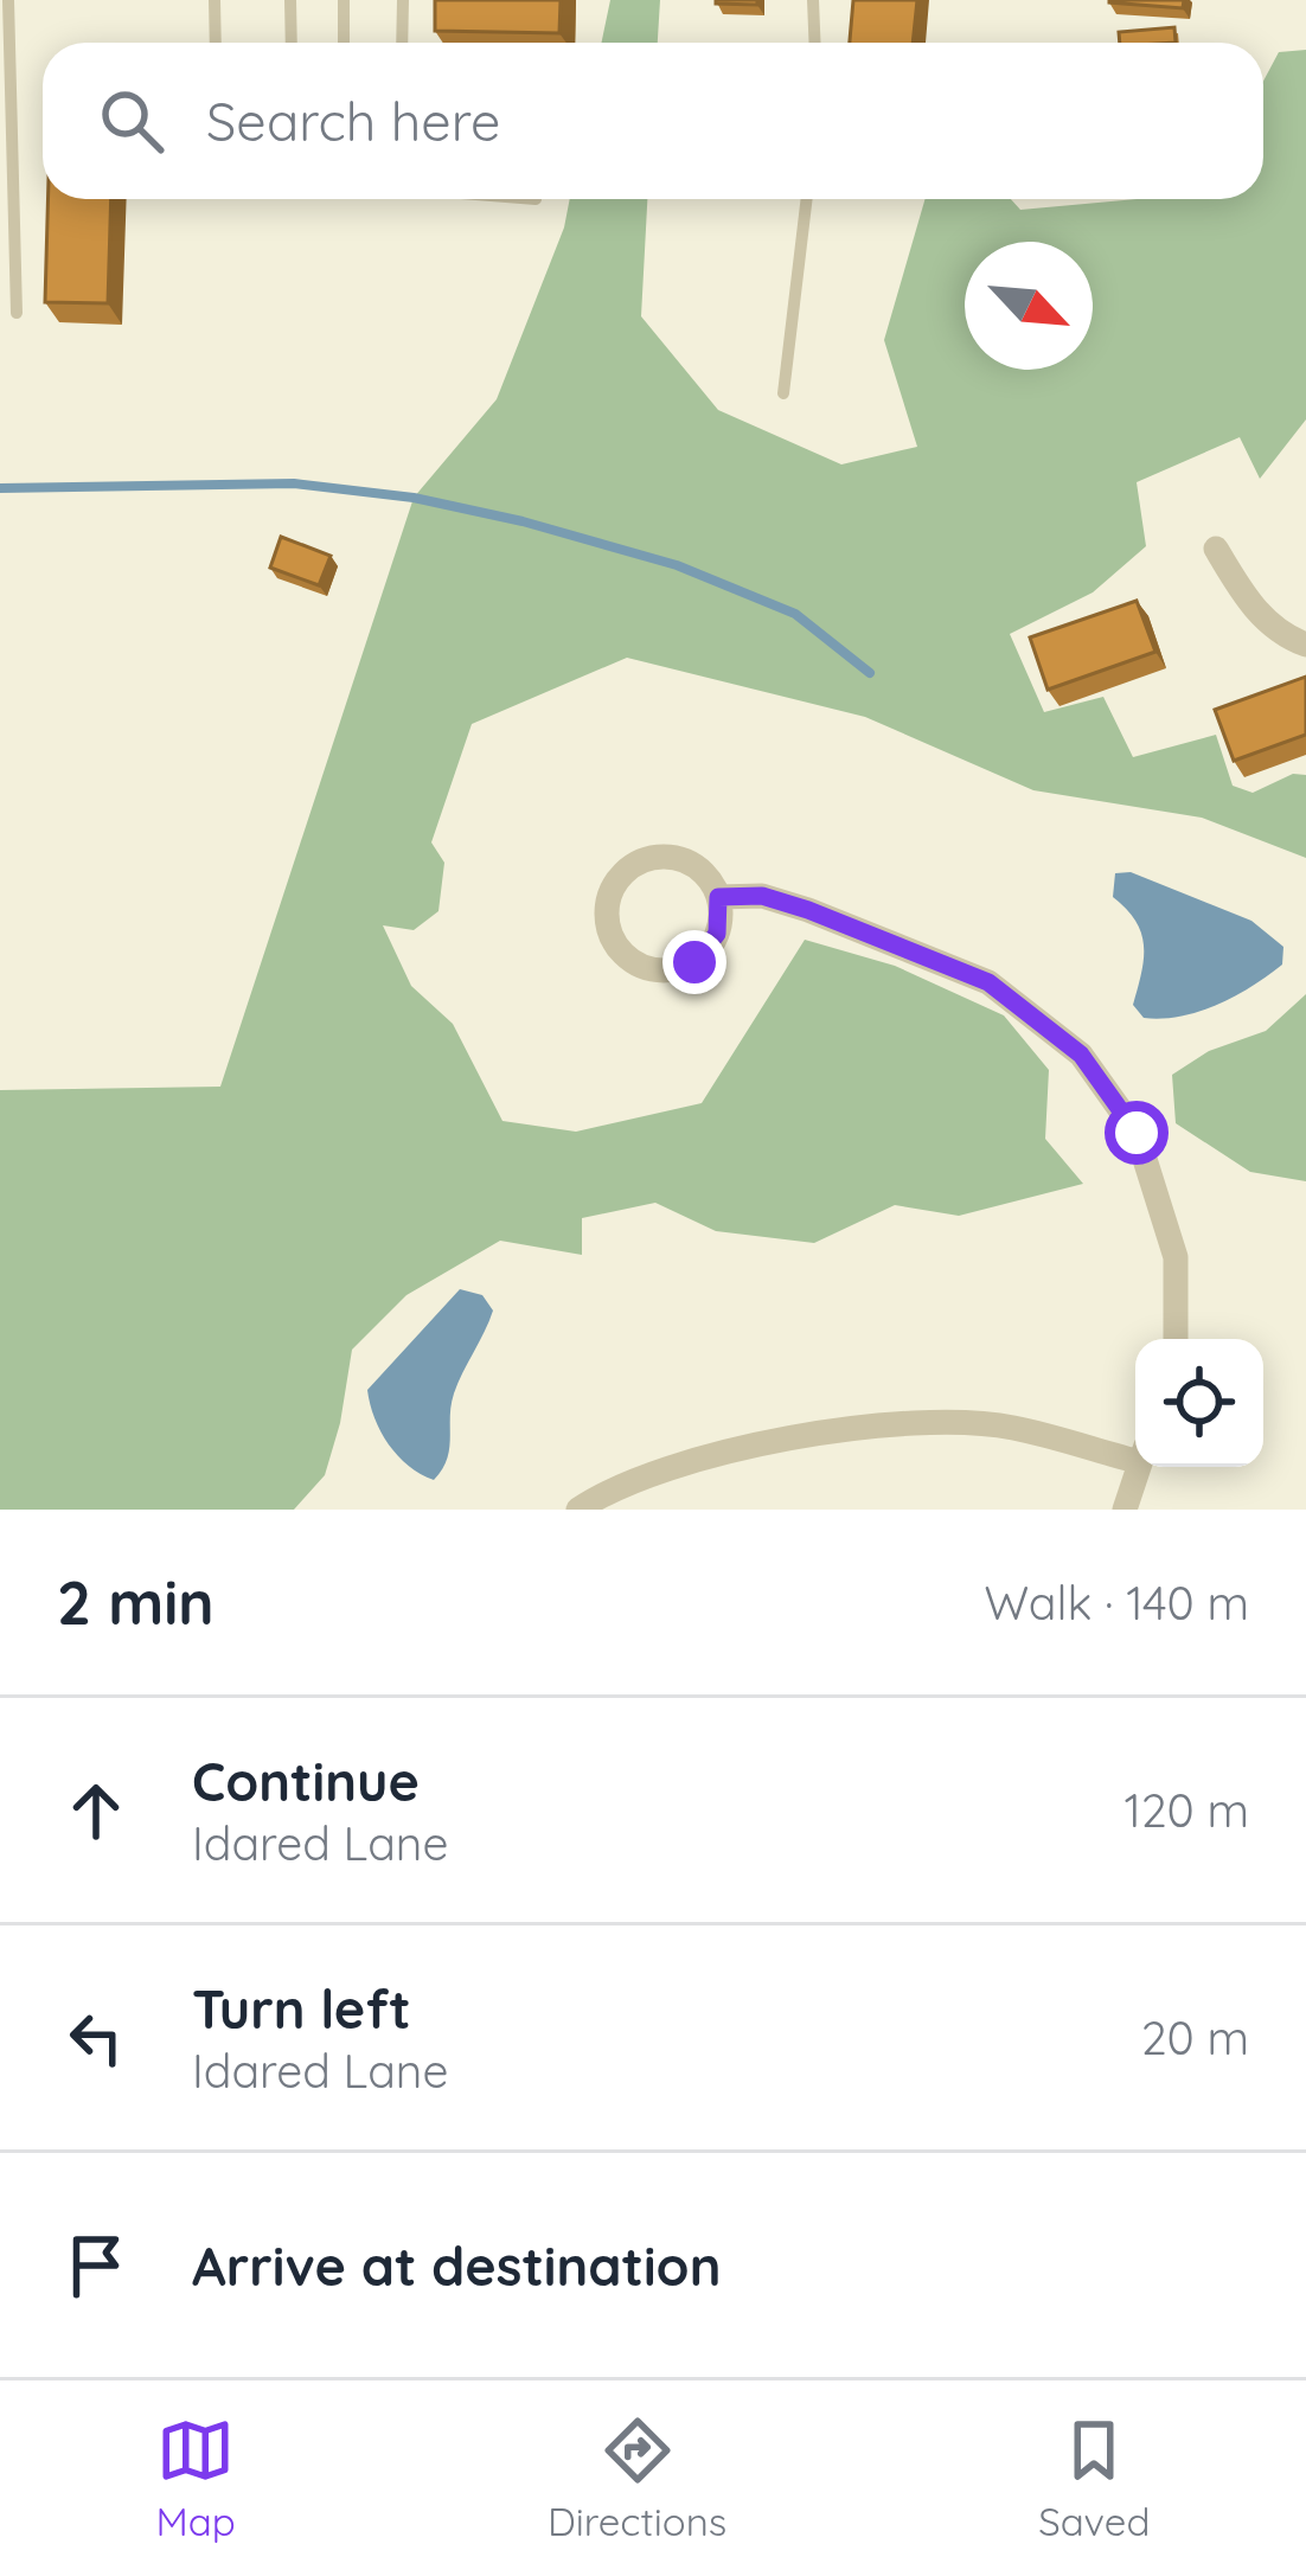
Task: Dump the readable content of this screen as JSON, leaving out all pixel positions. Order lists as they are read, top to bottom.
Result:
{
  "north": "bottom right",
  "page": {
    "search": "Search here",
    "heading": ["2 min", "Walk · 140 m"],
    "list": [
      ["Continue", "Idared Lane", "120 m"],
      ["Turn left", "Idared Lane", "20 m"],
      "Arrive at destination"
    ],
    "nav": ["Map", "Directions", "Saved"]
  }
}
